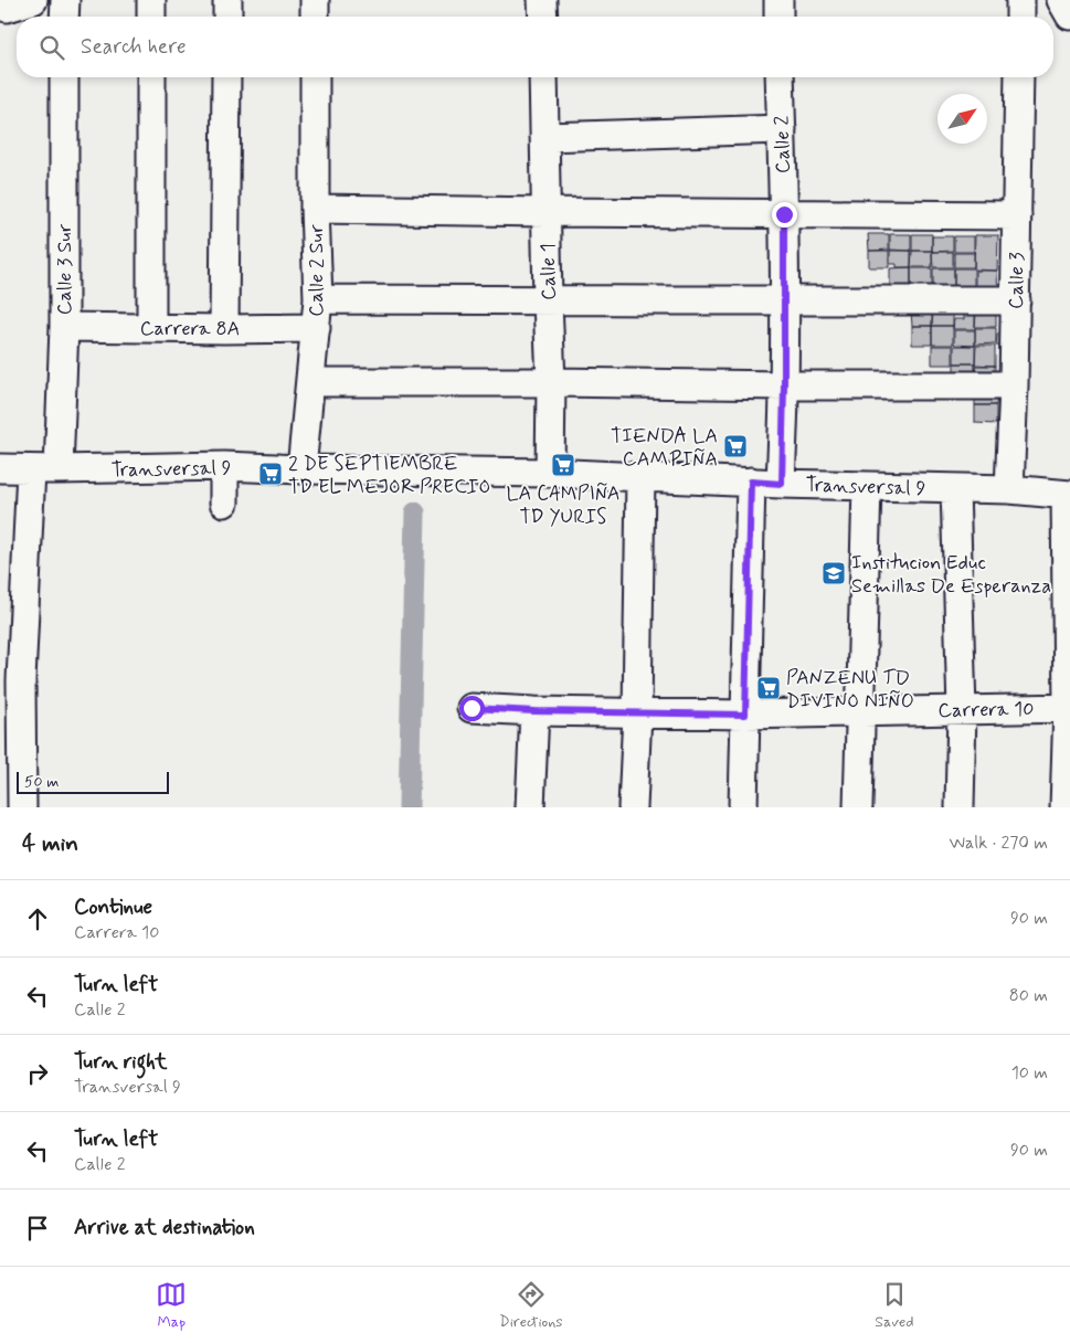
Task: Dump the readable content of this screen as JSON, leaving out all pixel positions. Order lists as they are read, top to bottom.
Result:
{
  "streets": {
    "street": [
      "Calle 2",
      "Calle 3 Sur",
      "Calle 2 Sur",
      "Calle 1",
      "Calle 3",
      "Carrera 8A",
      "Transversal 9",
      "Carrera 10"
    ]
  },
  "crossings": [
    ["Calle 2", "Transversal 9"],
    ["Calle 3 Sur", "Carrera 8A"],
    ["Calle 3 Sur", "Transversal 9"],
    ["Calle 2 Sur", "Carrera 8A"],
    ["Calle 2 Sur", "Transversal 9"],
    ["Calle 1", "Transversal 9"],
    ["Calle 3", "Transversal 9"]
  ],
  "places": {
    "supermarket": [
      "TIENDA LA CAMPIÑA",
      "LA CAMPIÑA TD YURIS",
      "2 DE SEPTIEMBRE TD EL MEJOR PRECIO",
      "PANZENU TD DIVINO NIÑO"
    ],
    "school or university": ["Institucion Educ Semillas De Esperanza"]
  },
  "scale_bar": "50 m",
  "north": "top right",
  "page": {
    "search": "Search here",
    "scale": "50 m",
    "heading": ["4 min", "Walk · 270 m"],
    "list": [
      ["Continue", "Carrera 10", "90 m"],
      ["Turn left", "Calle 2", "80 m"],
      ["Turn right", "Transversal 9", "10 m"],
      ["Turn left", "Calle 2", "90 m"],
      "Arrive at destination"
    ],
    "nav": ["Map", "Directions", "Saved"]
  }
}
